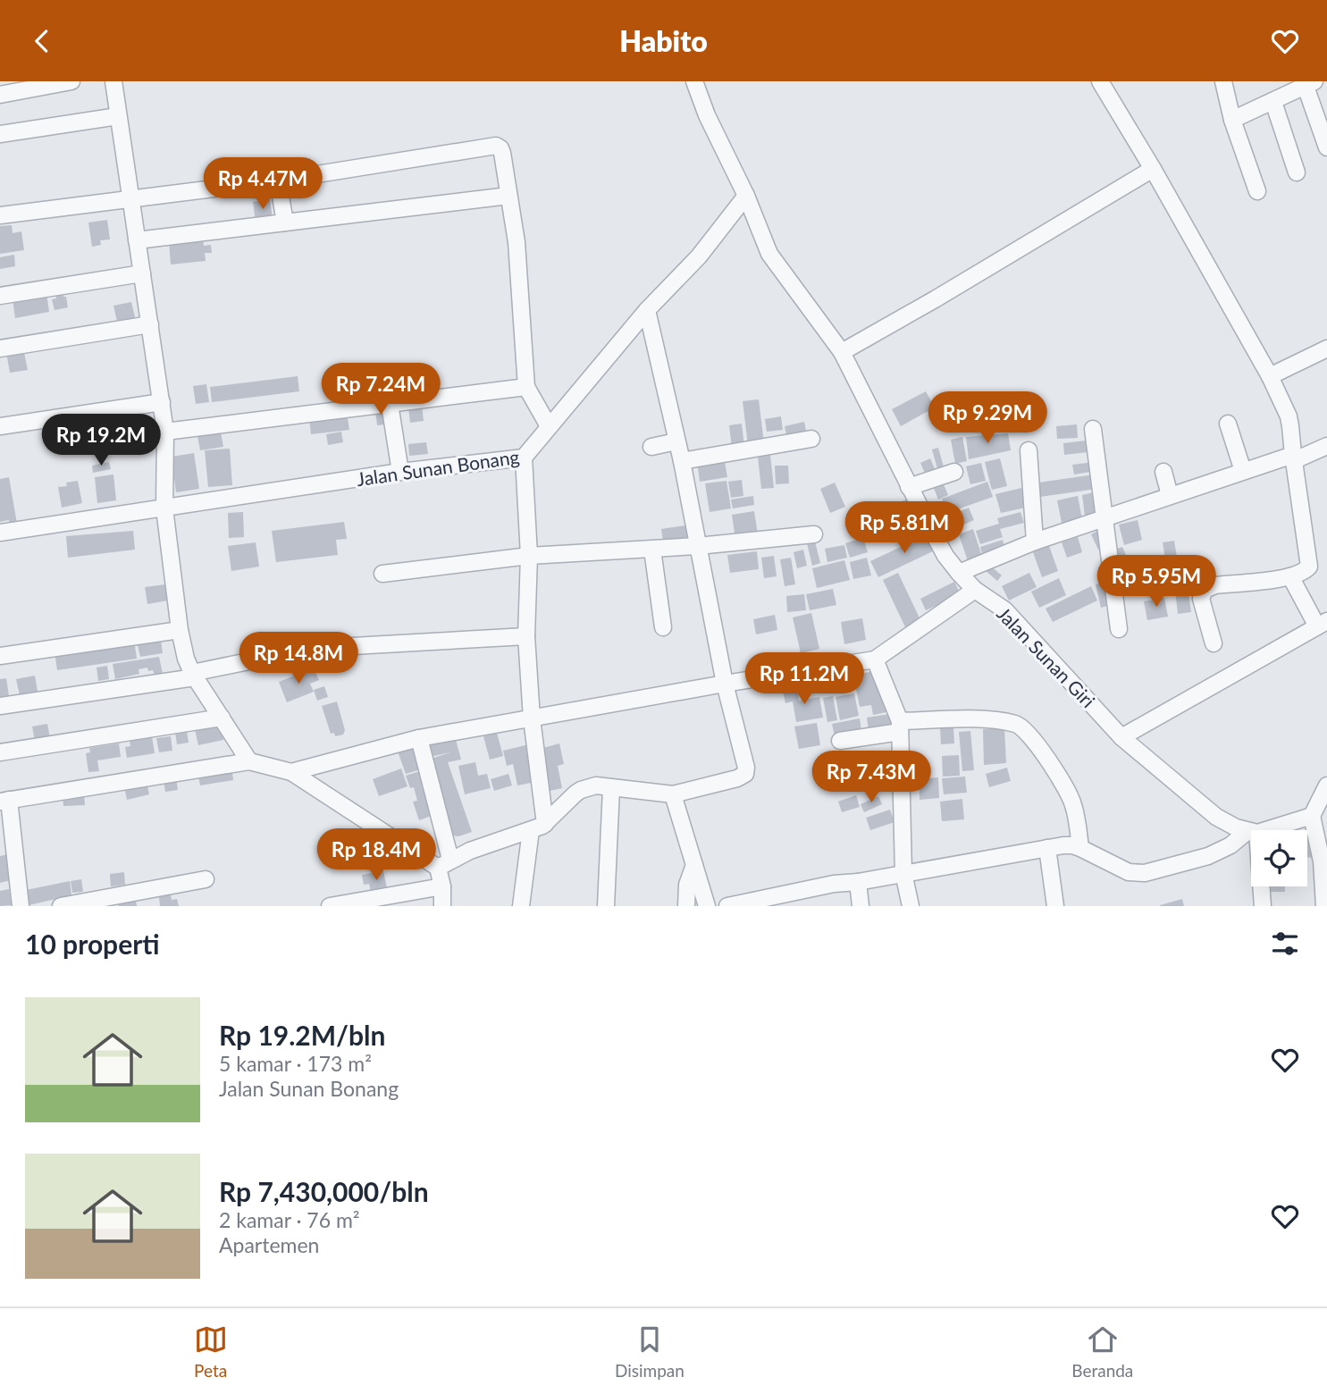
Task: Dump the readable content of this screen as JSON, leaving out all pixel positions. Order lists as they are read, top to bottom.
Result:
{
  "streets": {
    "street": ["Jalan Sunan Bonang", "Jalan Sunan Giri"]
  },
  "crossings": [
    ["Jalan Sunan Bonang", "Jalan Sunan Giri"]
  ],
  "page": {
    "header": "Habito",
    "price": [
      "Rp 4.47M",
      "Rp 7.24M",
      "Rp 9.29M",
      "Rp 19.2M",
      "Rp 5.81M",
      "Rp 5.95M",
      "Rp 14.8M",
      "Rp 11.2M",
      "Rp 7.43M",
      "Rp 18.4M"
    ],
    "heading": "10 properti",
    "list": [
      {
        "name": "Rp 19.2M/bln",
        "note": "5 kamar · 173 m² · Jalan Sunan Bonang"
      },
      {
        "name": "Rp 7,430,000/bln",
        "note": "2 kamar · 76 m² · Apartemen"
      }
    ],
    "tabs": ["Peta", "Disimpan", "Beranda"]
  }
}
